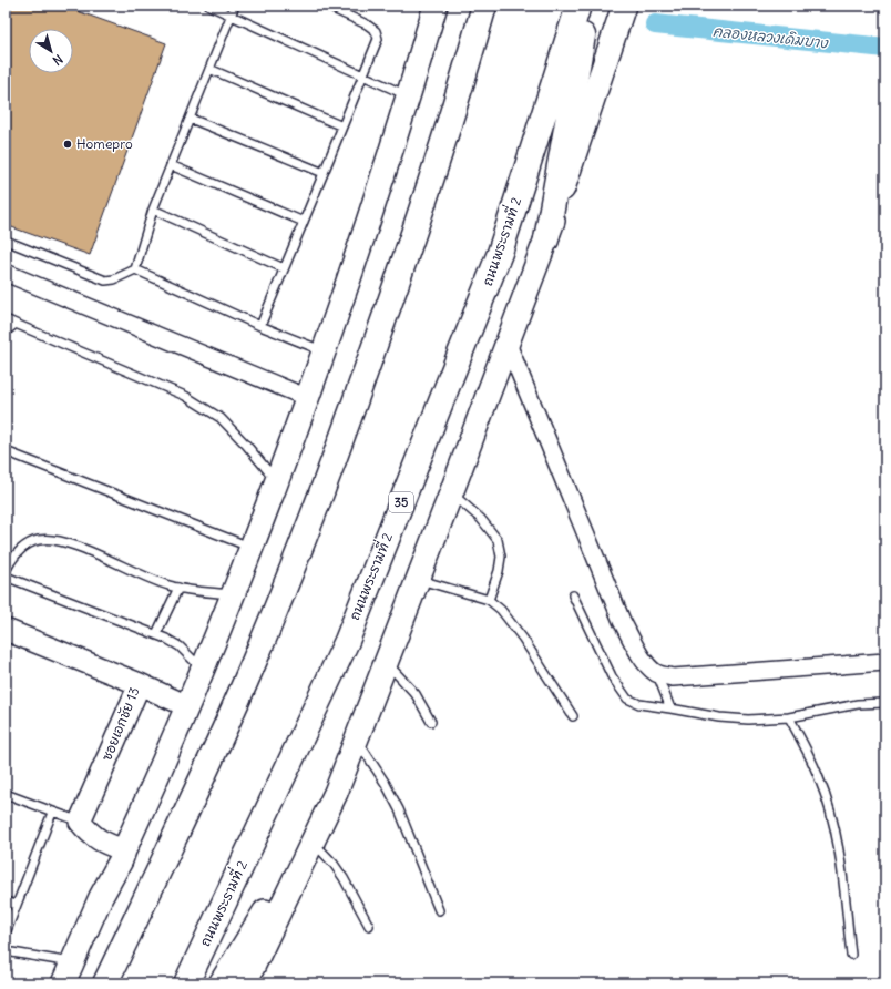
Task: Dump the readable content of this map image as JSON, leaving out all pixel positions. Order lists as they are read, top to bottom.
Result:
{
  "streets": {
    "highway": ["ถนนพระรามที่ 2", "35"],
    "street": ["ซอยเอกชัย 13"]
  },
  "water": ["คลองหลวงเดิมบาง"],
  "places": ["Homepro"],
  "north": "bottom right"
}
